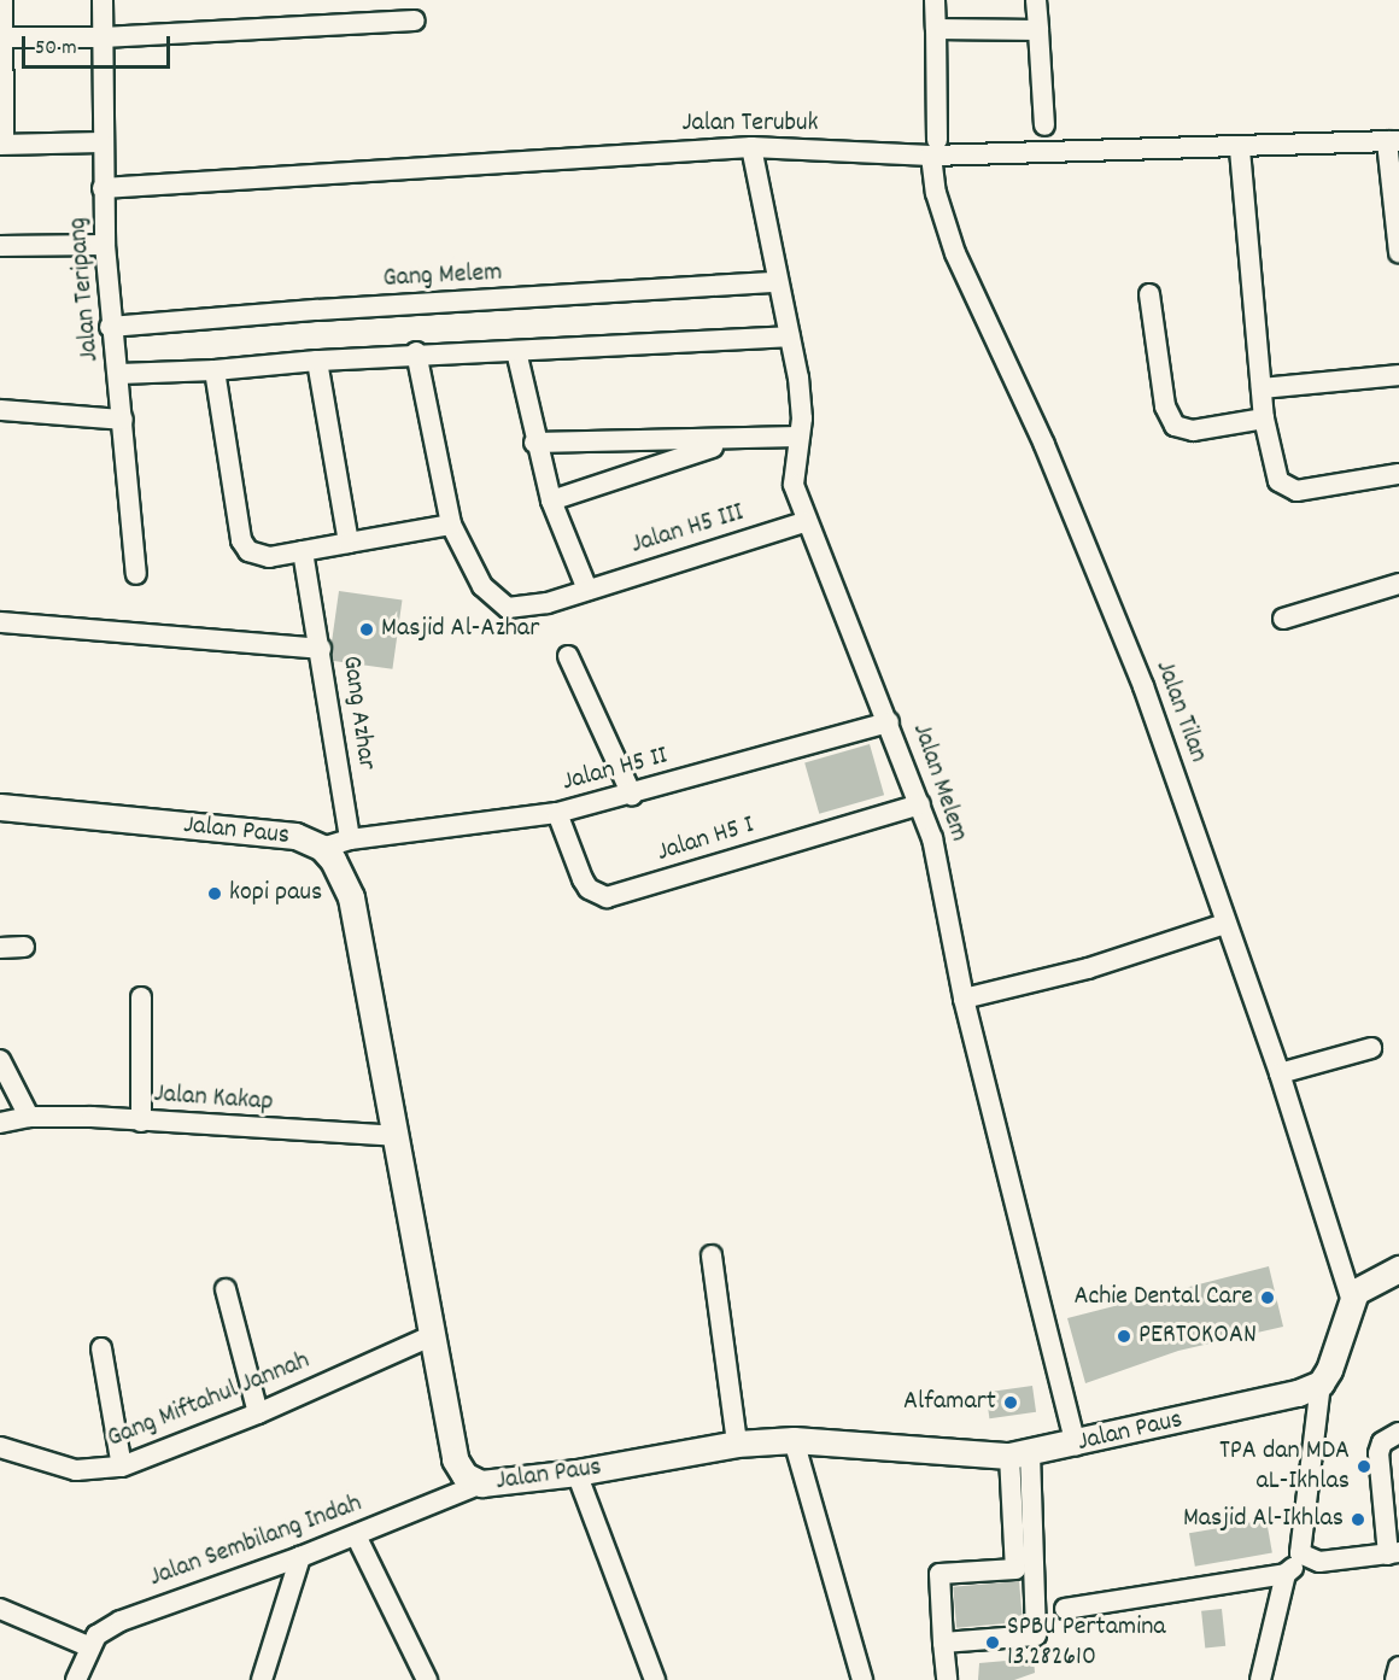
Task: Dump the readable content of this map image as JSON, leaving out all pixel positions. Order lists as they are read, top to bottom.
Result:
{
  "streets": {
    "main road": ["Jalan Paus"],
    "street": [
      "Jalan Terubuk",
      "Gang Melem",
      "Jalan Teripang",
      "Jalan H5 III",
      "Jalan Tilan",
      "Gang Azhar",
      "Jalan H5 II",
      "Jalan Melem",
      "Jalan H5 I",
      "Jalan Kakap",
      "Gang Miftahul Jannah",
      "Jalan Sembilang Indah"
    ]
  },
  "crossings": [
    ["Jalan Terubuk", "Jalan Teripang"],
    ["Jalan Terubuk", "Jalan Tilan"],
    ["Jalan Terubuk", "Jalan Melem"],
    ["Gang Melem", "Jalan Teripang"],
    ["Gang Melem", "Jalan Melem"],
    ["Jalan H5 III", "Jalan Melem"],
    ["Gang Azhar", "Jalan H5 II"],
    ["Jalan H5 II", "Jalan Melem"],
    ["Jalan H5 II", "Jalan Paus"],
    ["Jalan H5 II", "Jalan H5 I"],
    ["Jalan Melem", "Jalan Paus"],
    ["Jalan Melem", "Jalan H5 I"],
    ["Jalan Paus", "Jalan Kakap"],
    ["Jalan Paus", "Gang Miftahul Jannah"],
    ["Jalan Paus", "Jalan Sembilang Indah"]
  ],
  "places": [
    "Masjid Al-Azhar",
    "kopi paus",
    "Achie Dental Care",
    "PERTOKOAN",
    "Alfamart",
    "TPA dan MDA aL-Ikhlas",
    "Masjid Al-Ikhlas",
    "SPBU Pertamina 13.282610"
  ],
  "scale_bar": "50 m"
}
